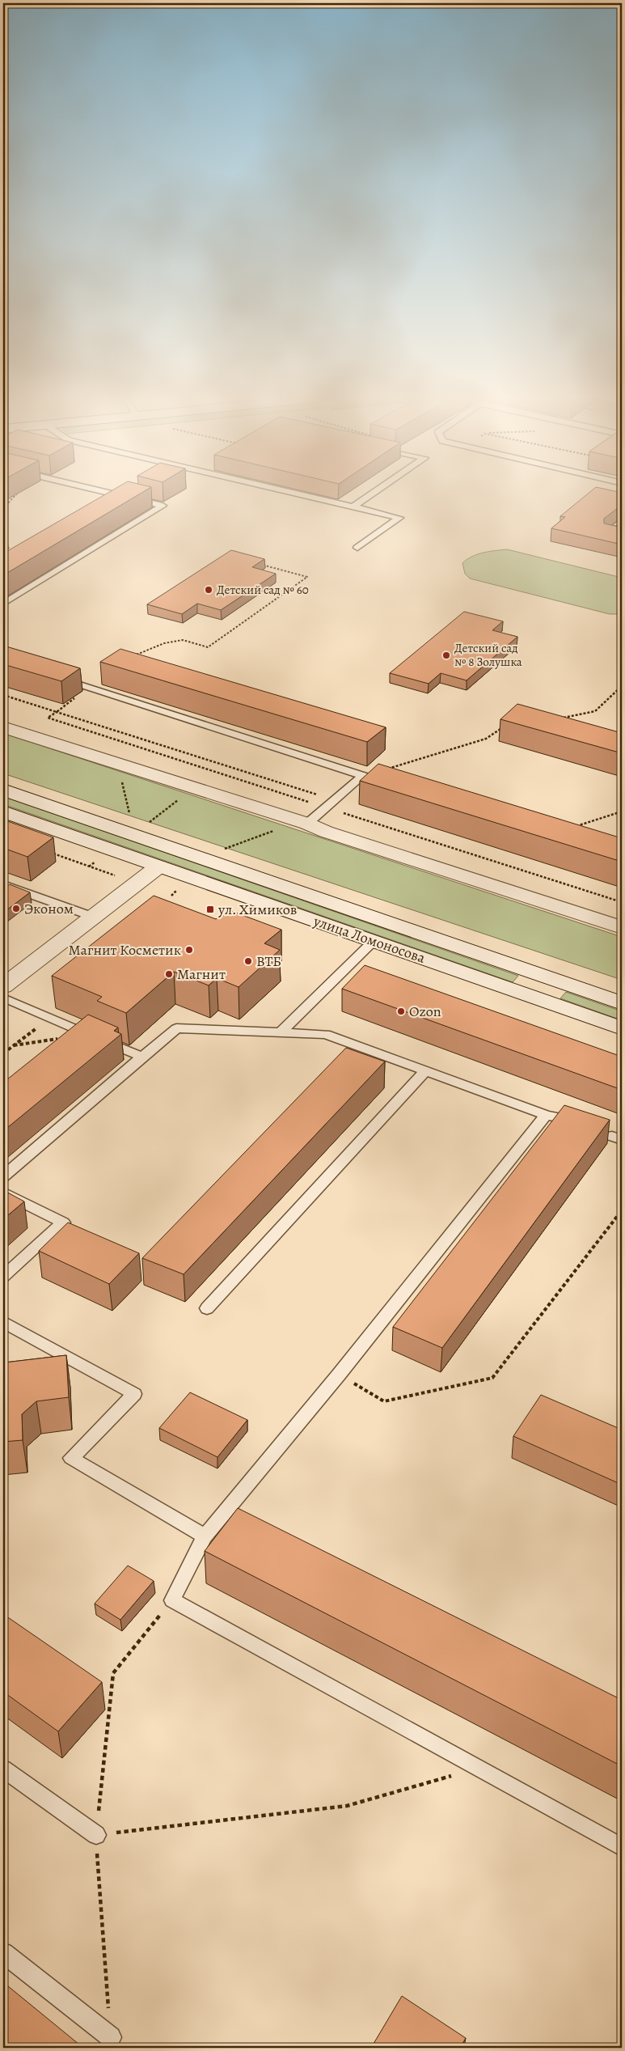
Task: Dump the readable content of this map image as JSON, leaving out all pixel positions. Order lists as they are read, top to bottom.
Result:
{
  "streets": {
    "street": ["улица Ломоносова"]
  },
  "places": {
    "other": [
      "Детский сад № 60",
      "Детский сад № 8 Золушка",
      "Эконом",
      "Магнит Косметик",
      "ВТБ",
      "Магнит",
      "Ozon"
    ],
    "transit": ["ул. Химиков"]
  }
}
